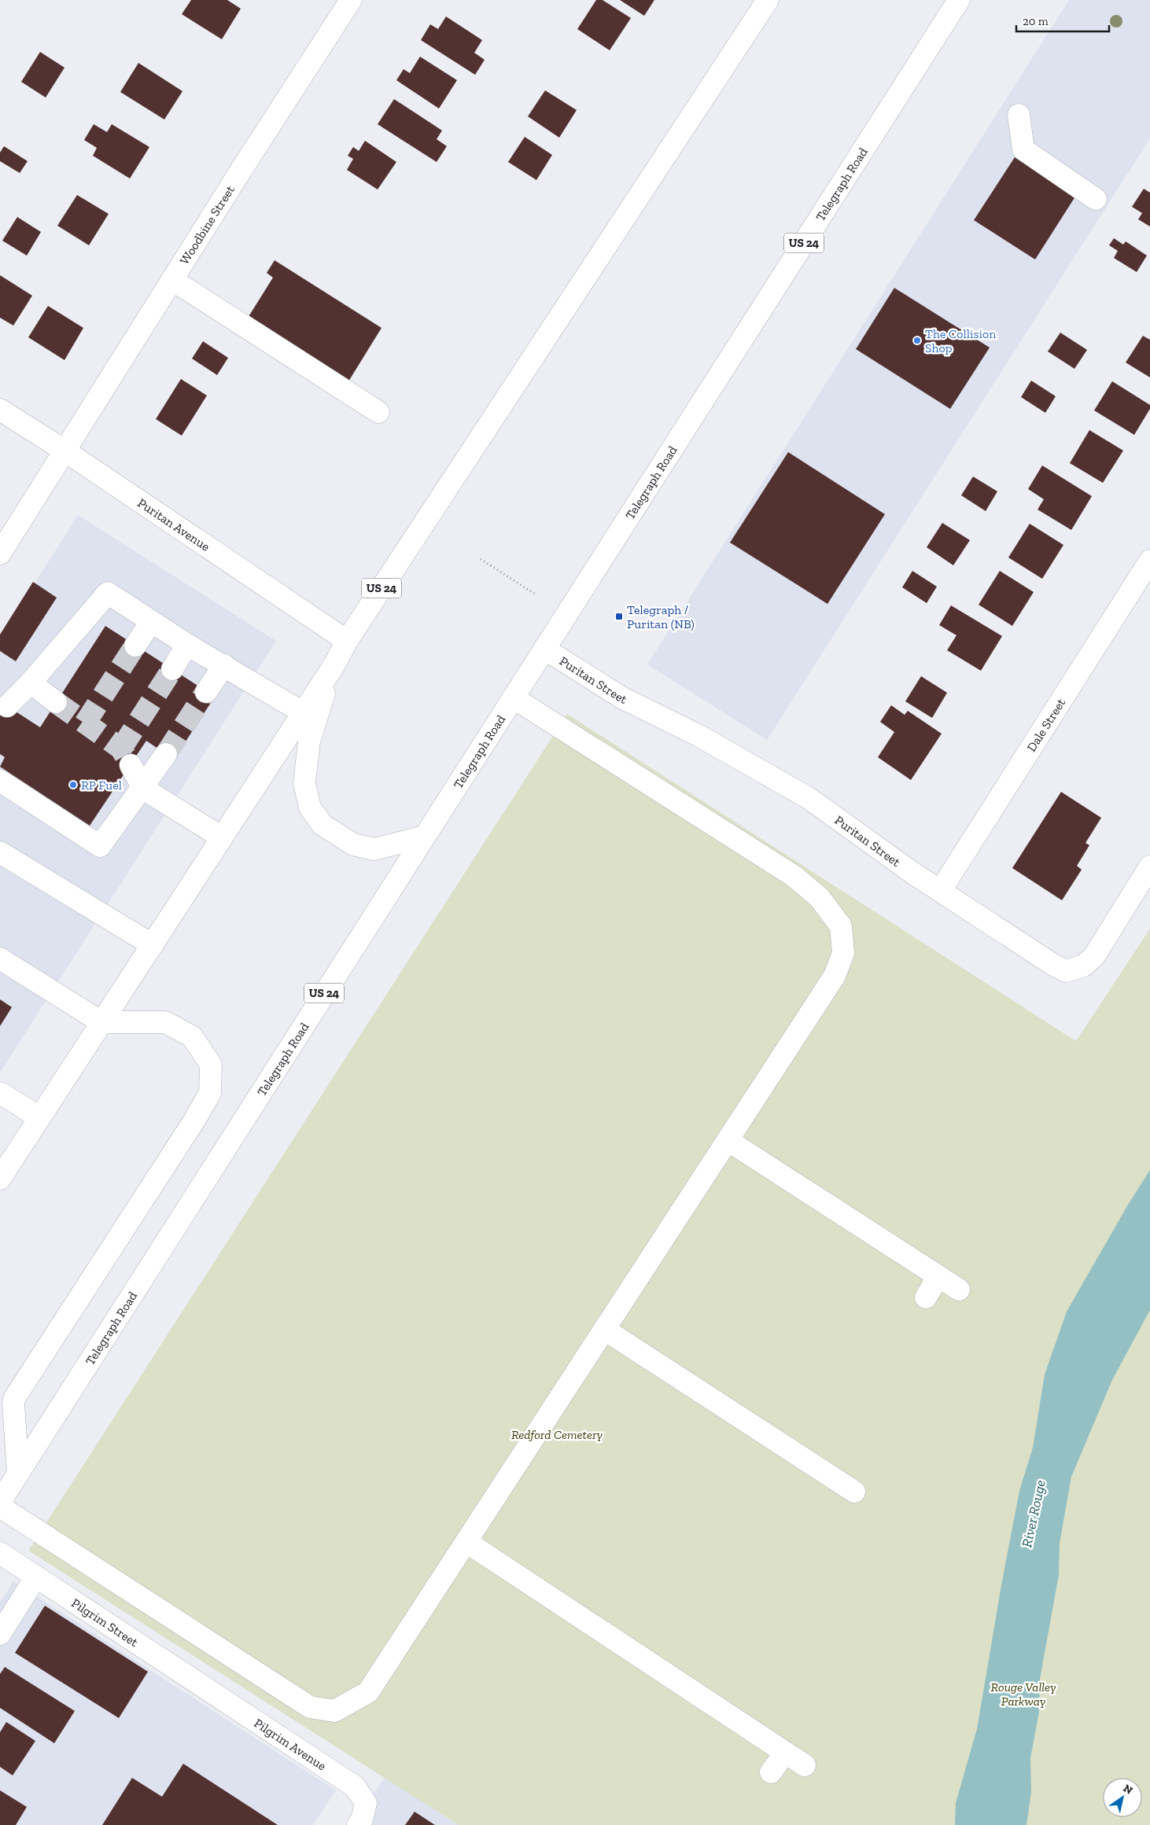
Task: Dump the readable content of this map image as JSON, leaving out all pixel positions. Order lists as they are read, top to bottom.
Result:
{
  "streets": {
    "main road": [
      "Telegraph Road",
      "Woodbine Street",
      "US 24",
      "Puritan Avenue",
      "Puritan Street",
      "Dale Street",
      "Pilgrim Street",
      "Pilgrim Avenue"
    ]
  },
  "crossings": [
    ["Telegraph Road", "Puritan Street"],
    ["Woodbine Street", "Puritan Avenue"],
    ["US 24", "Puritan Avenue"],
    ["Puritan Street", "Dale Street"],
    ["Pilgrim Street", "Pilgrim Avenue"]
  ],
  "water": ["River Rouge"],
  "parks": ["Redford Cemetery", "Rouge Valley Parkway"],
  "places": {
    "other": ["The Collision Shop", "RP Fuel"],
    "transit": ["Telegraph / Puritan (NB)"]
  },
  "scale_bar": "20 m",
  "north": "top right"
}
